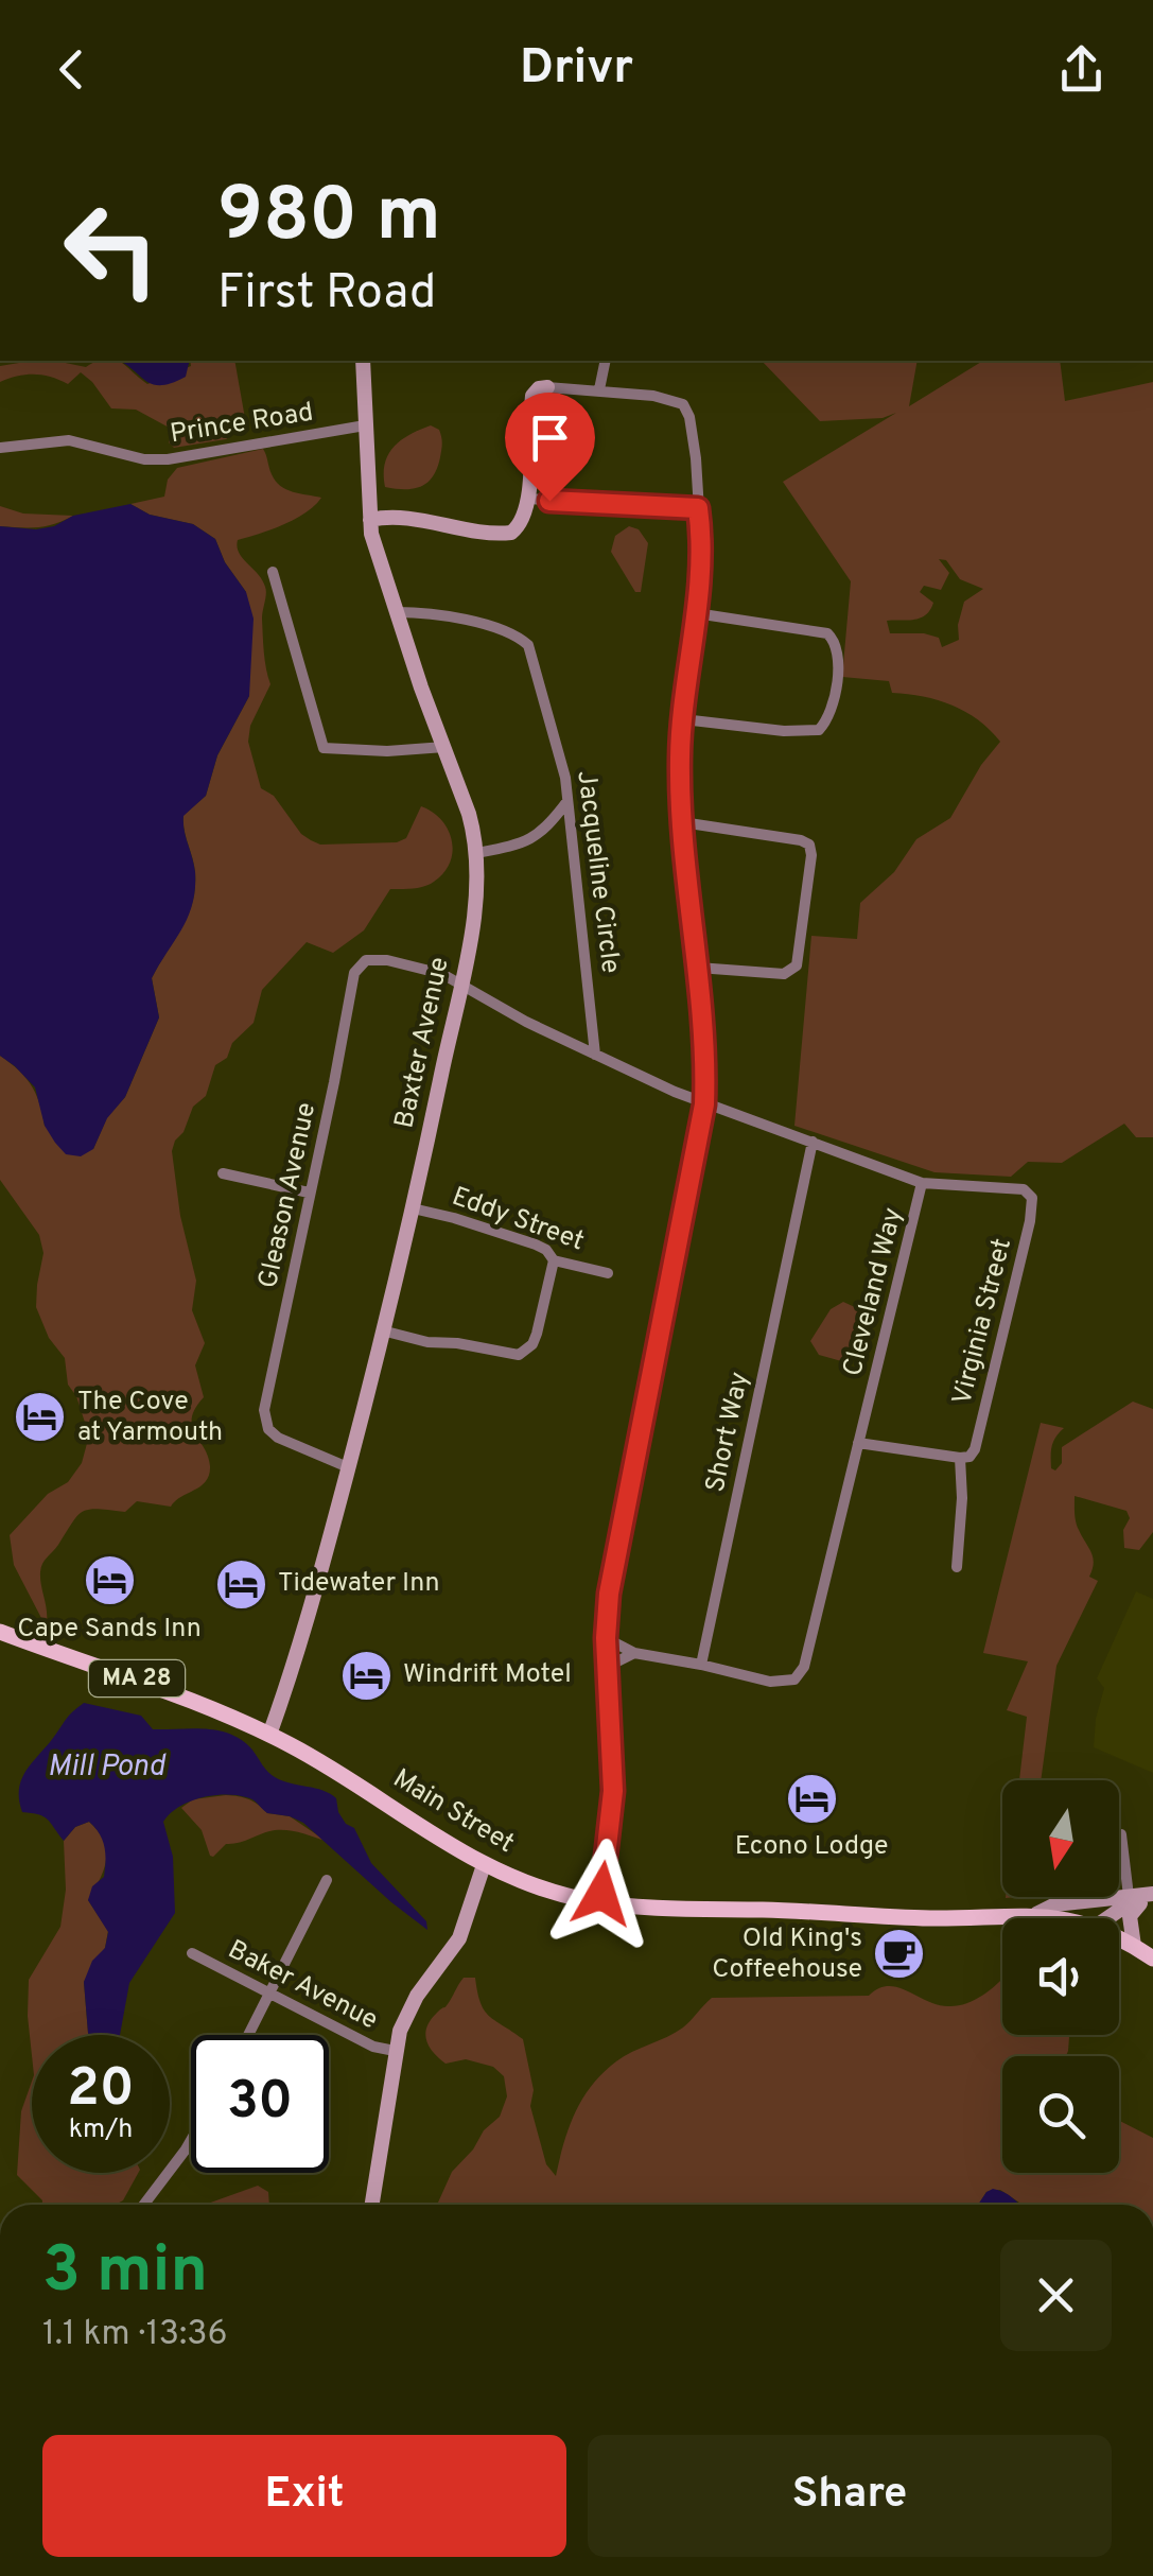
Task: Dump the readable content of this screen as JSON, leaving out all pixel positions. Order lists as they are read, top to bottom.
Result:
{
  "streets": {
    "main road": ["MA 28", "Main Street"],
    "street": [
      "Prince Road",
      "Jacqueline Circle",
      "Baxter Avenue",
      "Gleason Avenue",
      "Eddy Street",
      "Cleveland Way",
      "Virginia Street",
      "Short Way",
      "Baker Avenue"
    ]
  },
  "crossings": [
    ["Prince Road", "Baxter Avenue"],
    ["Jacqueline Circle", "Baxter Avenue"],
    ["Jacqueline Circle", "Cleveland Way"],
    ["Baxter Avenue", "Gleason Avenue"],
    ["Baxter Avenue", "Eddy Street"],
    ["Baxter Avenue", "Cleveland Way"],
    ["Baxter Avenue", "Main Street"],
    ["Gleason Avenue", "Cleveland Way"],
    ["Cleveland Way", "Virginia Street"],
    ["Cleveland Way", "Short Way"]
  ],
  "water": ["Mill Pond"],
  "places": {
    "hotel": [
      "The Cove at Yarmouth",
      "Cape Sands Inn",
      "Tidewater Inn",
      "Windrift Motel",
      "Econo Lodge"
    ],
    "cafe": ["Old King's Coffeehouse"]
  },
  "north": "bottom",
  "page": {
    "header": "Drivr",
    "turn": ["980 m", "First Road"],
    "speed": "20 km/h",
    "limit": "30",
    "heading": ["3 min", "1.1 km · 13:36"],
    "buttons": ["Exit", "Share"]
  }
}
